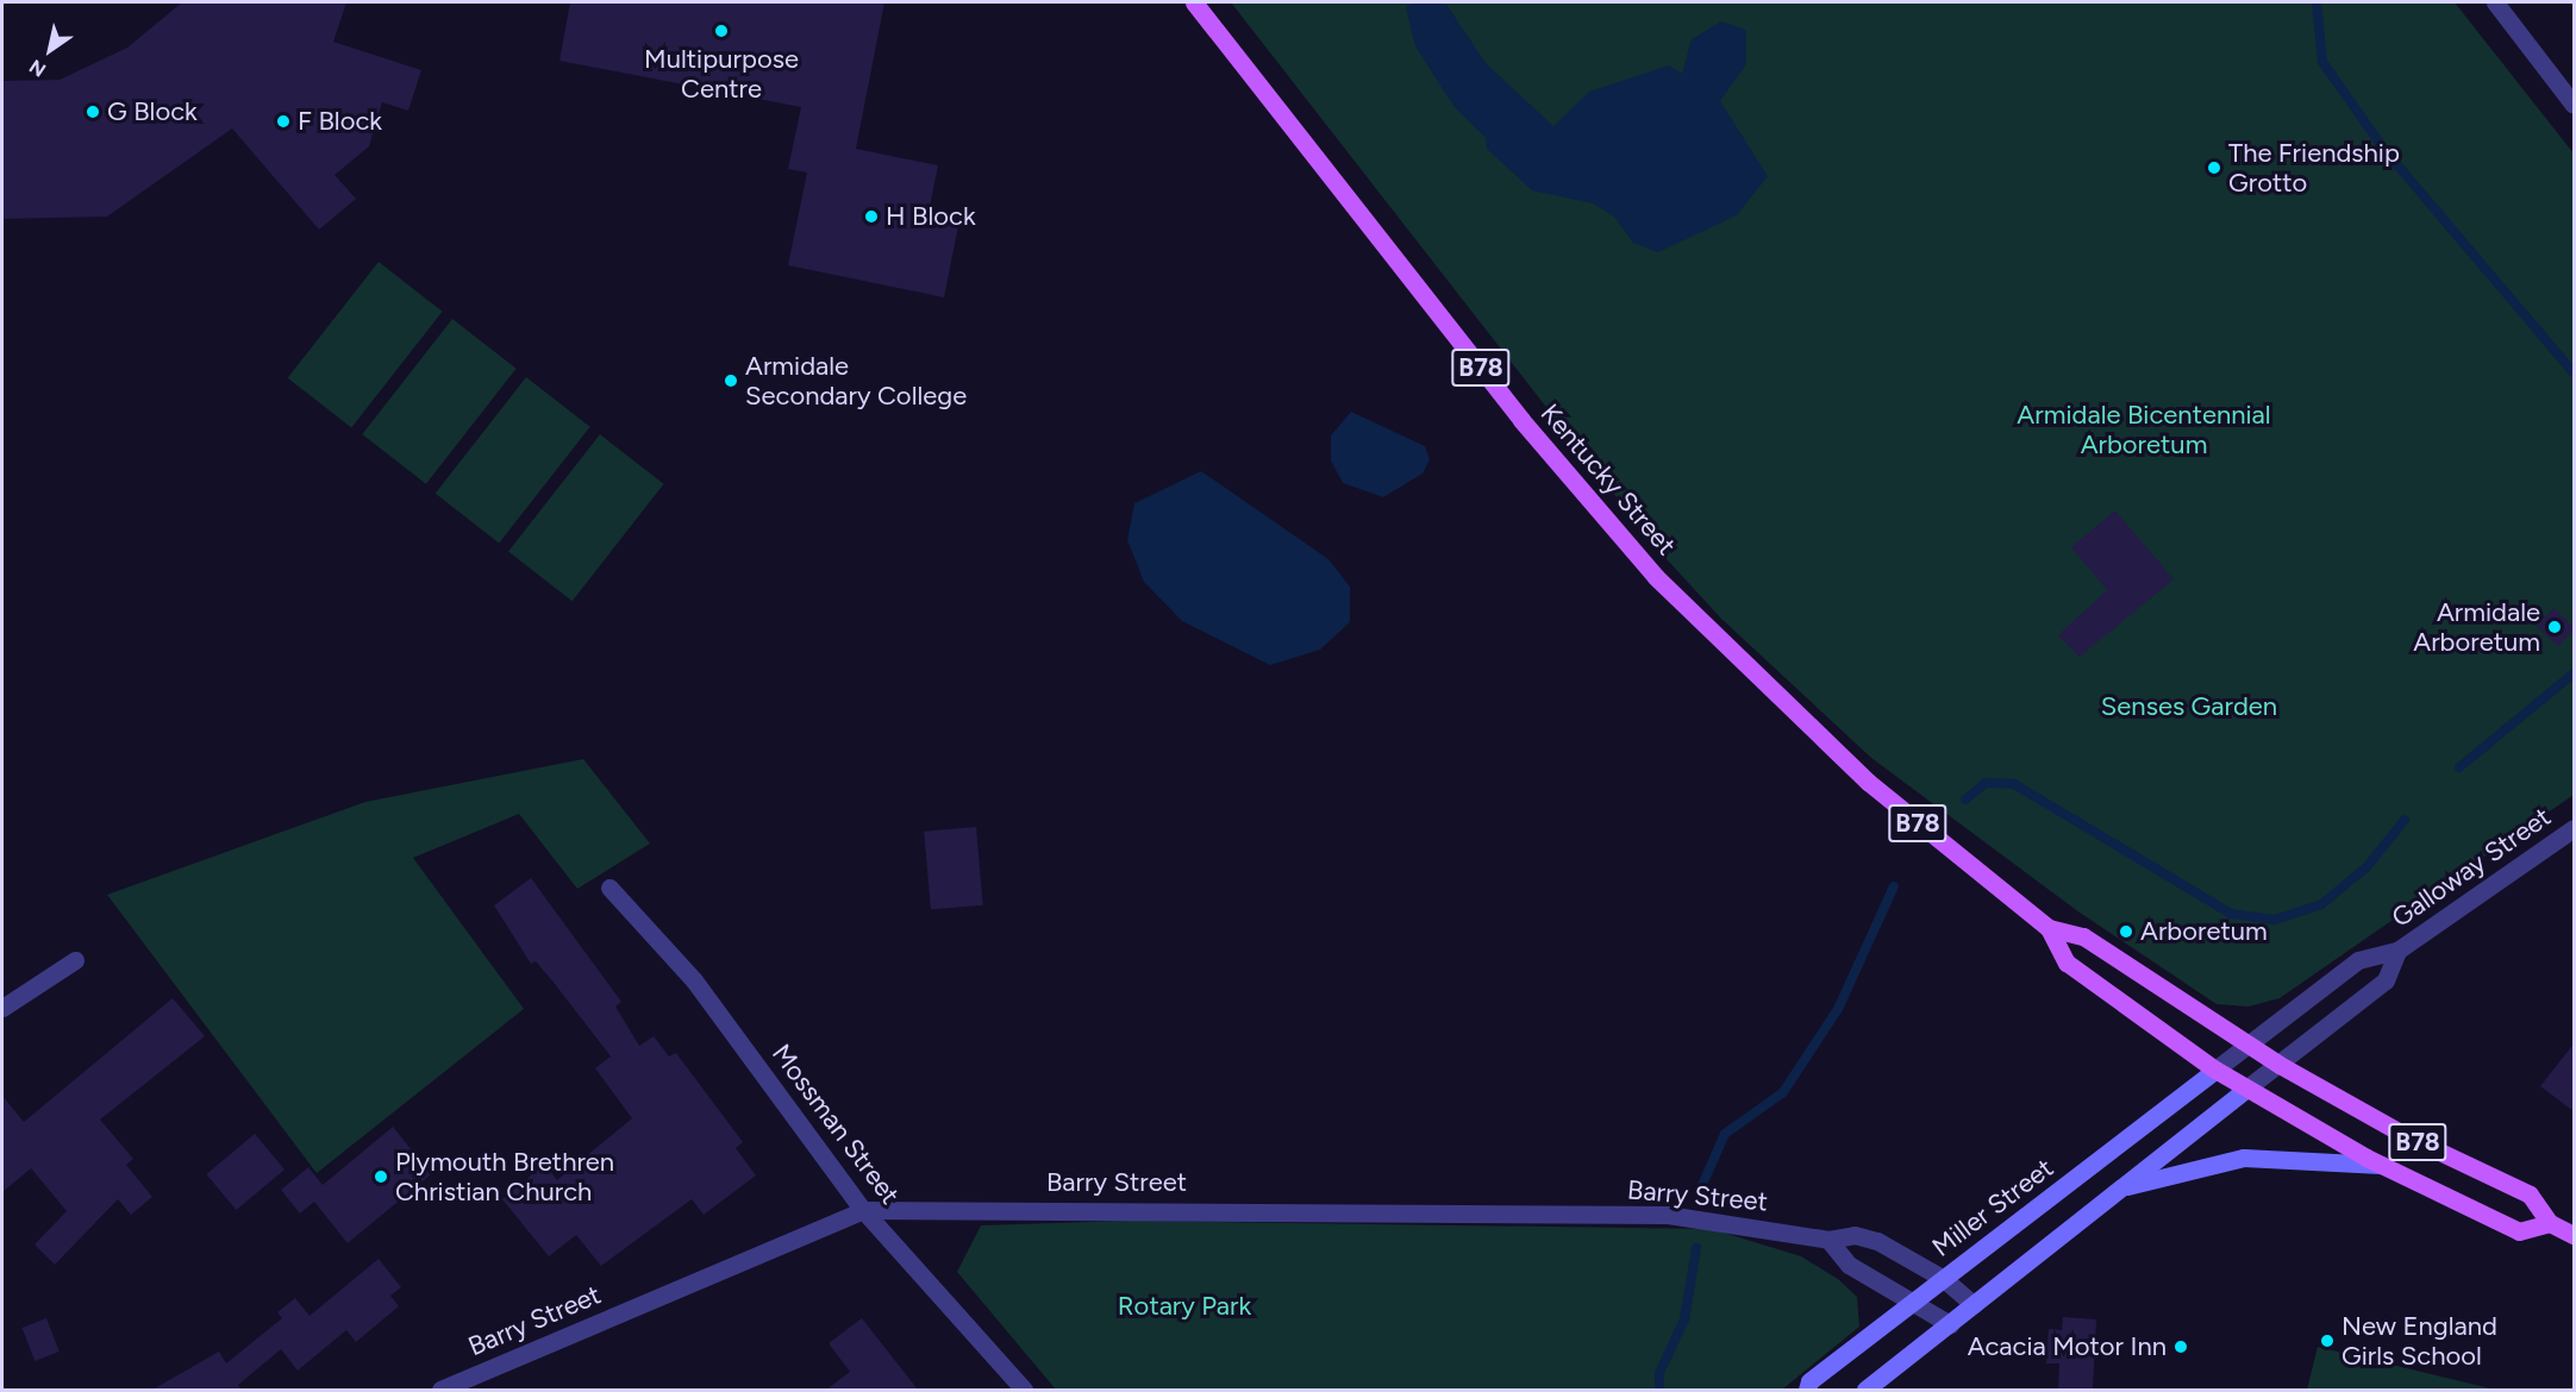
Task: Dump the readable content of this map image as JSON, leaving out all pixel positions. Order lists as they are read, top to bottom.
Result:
{
  "streets": {
    "main road": ["B78", "Kentucky Street", "Miller Street"],
    "street": ["Galloway Street", "Mossman Street", "Barry Street"]
  },
  "crossings": [
    ["B78", "Kentucky Street"],
    ["B78", "Galloway Street"],
    ["Kentucky Street", "Galloway Street"],
    ["Kentucky Street", "Miller Street"],
    ["Galloway Street", "Miller Street"],
    ["Mossman Street", "Barry Street"],
    ["Barry Street", "Miller Street"]
  ],
  "parks": ["Armidale Bicentennial Arboretum", "Senses Garden", "Rotary Park"],
  "places": [
    "Multipurpose Centre",
    "G Block",
    "F Block",
    "The Friendship Grotto",
    "H Block",
    "Armidale Secondary College",
    "Armidale Arboretum",
    "Arboretum",
    "Plymouth Brethren Christian Church",
    "New England Girls School",
    "Acacia Motor Inn"
  ],
  "north": "bottom left"
}
